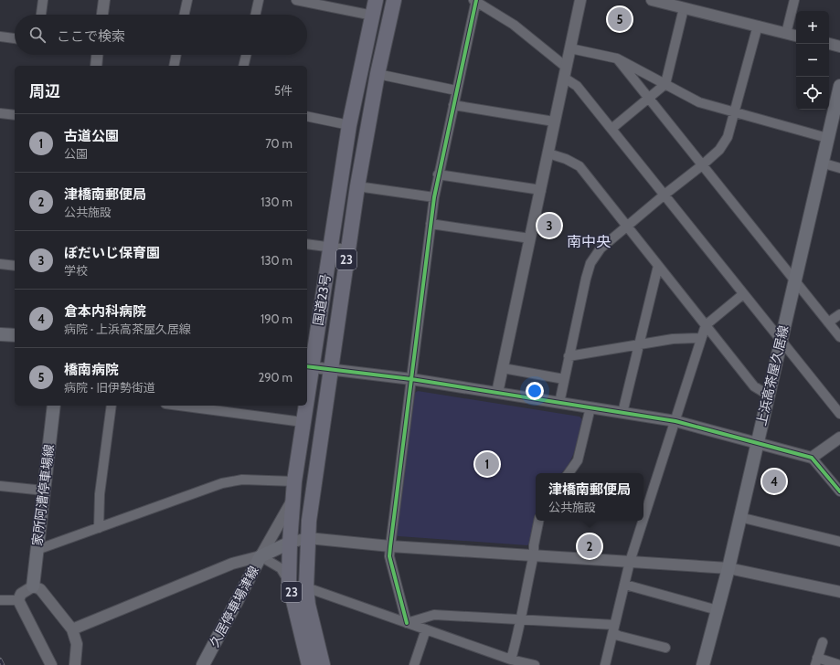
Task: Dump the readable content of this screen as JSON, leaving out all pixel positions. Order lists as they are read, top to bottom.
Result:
{
  "streets": {
    "highway": ["23", "国道23号"],
    "main road": ["上浜高茶屋久居線", "家所阿漕停車場線", "久居停車場津線"]
  },
  "crossings": [
    ["国道23号", "久居停車場津線"]
  ],
  "districts": ["南中央"],
  "page": {
    "pins": [
      "5",
      "3",
      "1",
      "4",
      "2"
    ],
    "map_buttons": ["+", "−"],
    "search": "ここで検索",
    "heading": ["周辺", "5件"],
    "list": [
      {
        "mark": "1",
        "name": "古道公園",
        "note": "公園",
        "value": "70 m"
      },
      {
        "mark": "2",
        "name": "津橋南郵便局",
        "note": "公共施設",
        "value": "130 m"
      },
      {
        "mark": "3",
        "name": "ぼだいじ保育園",
        "note": "学校",
        "value": "130 m"
      },
      {
        "mark": "4",
        "name": "倉本内科病院",
        "note": "病院 · 上浜高茶屋久居線",
        "value": "190 m"
      },
      {
        "mark": "5",
        "name": "橋南病院",
        "note": "病院 · 旧伊勢街道",
        "value": "290 m"
      }
    ],
    "popup": ["津橋南郵便局", "公共施設"]
  }
}
